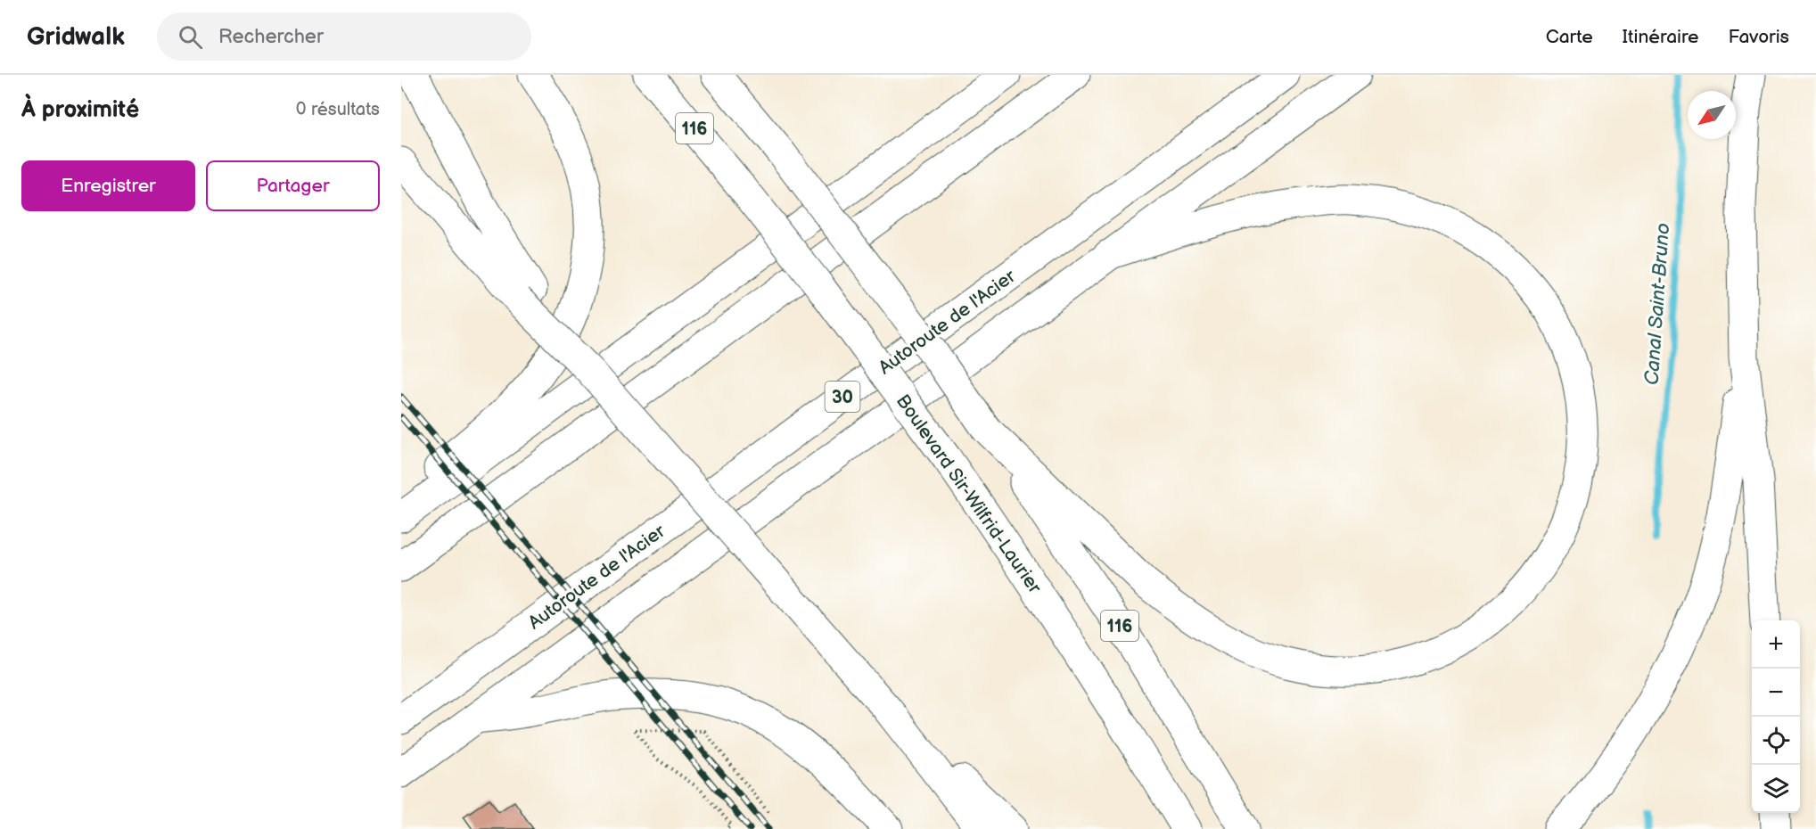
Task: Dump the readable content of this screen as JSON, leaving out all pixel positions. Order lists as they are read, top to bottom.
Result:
{
  "streets": {
    "highway": [
      "116",
      "Autoroute de l'Acier",
      "30",
      "Boulevard Sir-Wilfrid-Laurier"
    ]
  },
  "water": ["Canal Saint-Bruno"],
  "north": "bottom left",
  "page": {
    "header": "Gridwalk",
    "search": "Rechercher",
    "nav": ["Carte", "Itinéraire", "Favoris"],
    "heading": ["À proximité", "0 résultats"],
    "buttons": ["Enregistrer", "Partager"],
    "map_buttons": ["+", "−"]
  }
}
